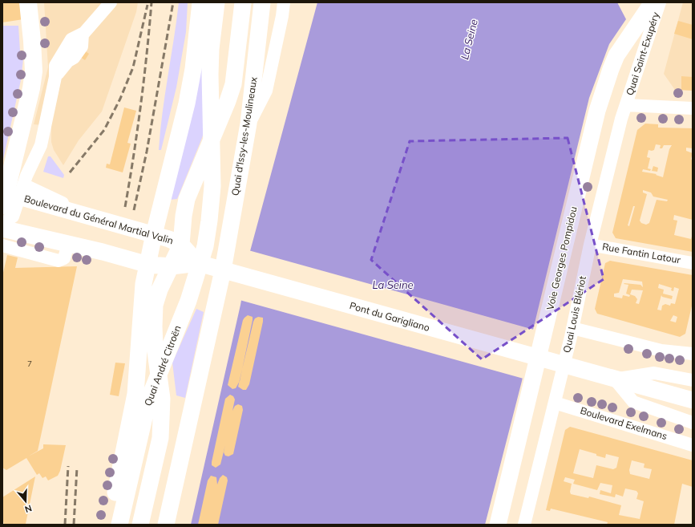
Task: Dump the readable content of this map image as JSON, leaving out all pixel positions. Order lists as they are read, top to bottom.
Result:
{
  "streets": {
    "main road": [
      "Quai d'Issy-les-Moulineaux",
      "Boulevard du Général Martial Valin",
      "Voie Georges Pompidou",
      "Pont du Garigliano",
      "Quai André Citroën"
    ],
    "street": [
      "Quai Saint-Exupéry",
      "Rue Fantin Latour",
      "Quai Louis Blériot",
      "Boulevard Exelmans"
    ]
  },
  "crossings": [
    ["Quai Saint-Exupéry", "Quai Louis Blériot"],
    ["Boulevard du Général Martial Valin", "Pont du Garigliano"],
    ["Boulevard du Général Martial Valin", "Quai André Citroën"],
    ["Rue Fantin Latour", "Quai Louis Blériot"],
    ["Quai Louis Blériot", "Boulevard Exelmans"],
    ["Pont du Garigliano", "Quai André Citroën"]
  ],
  "water": ["La Seine"],
  "house_numbers": ["7"],
  "north": "bottom"
}
